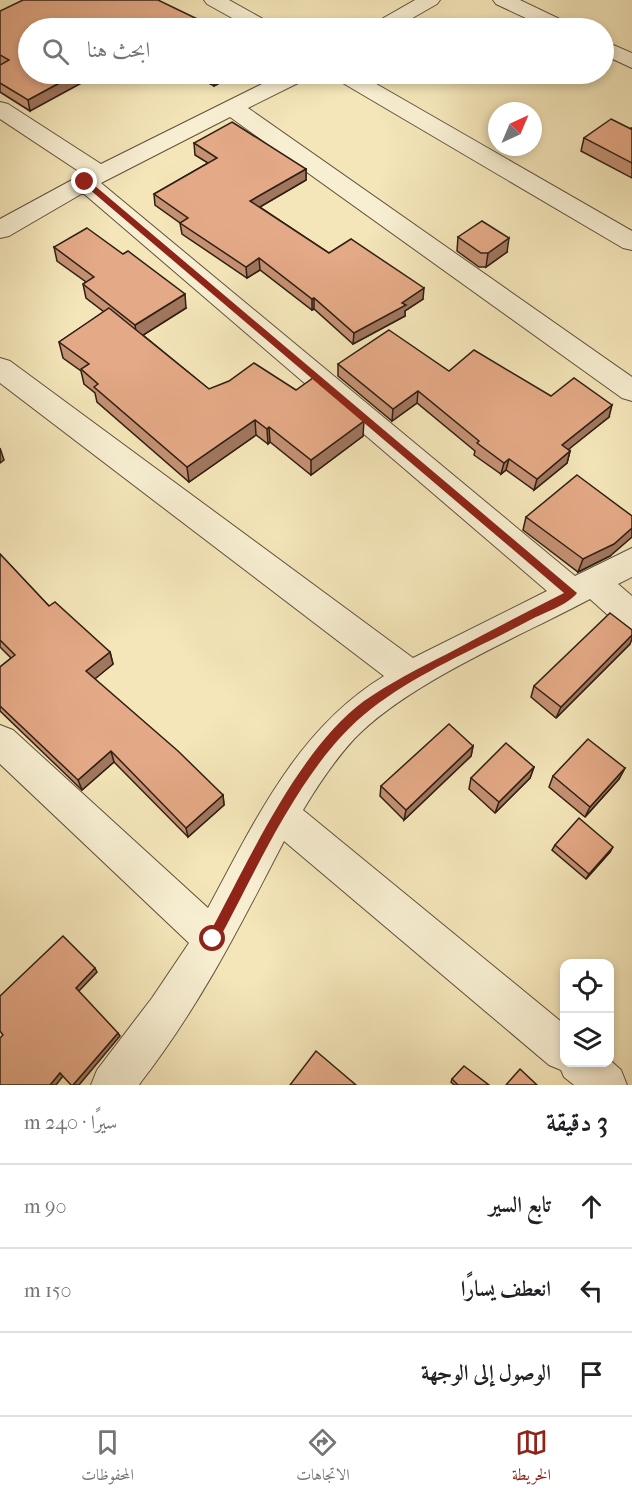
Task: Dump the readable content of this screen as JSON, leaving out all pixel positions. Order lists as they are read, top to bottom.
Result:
{
  "north": "top right",
  "page": {
    "search": "ابحث هنا",
    "heading": ["3 دقيقة", "سيرًا · 240 m"],
    "list": [
      ["تابع السير", "90 m"],
      ["انعطف يسارًا", "150 m"],
      "الوصول إلى الوجهة"
    ],
    "nav": ["الخريطة", "الاتجاهات", "المحفوظات"]
  }
}
